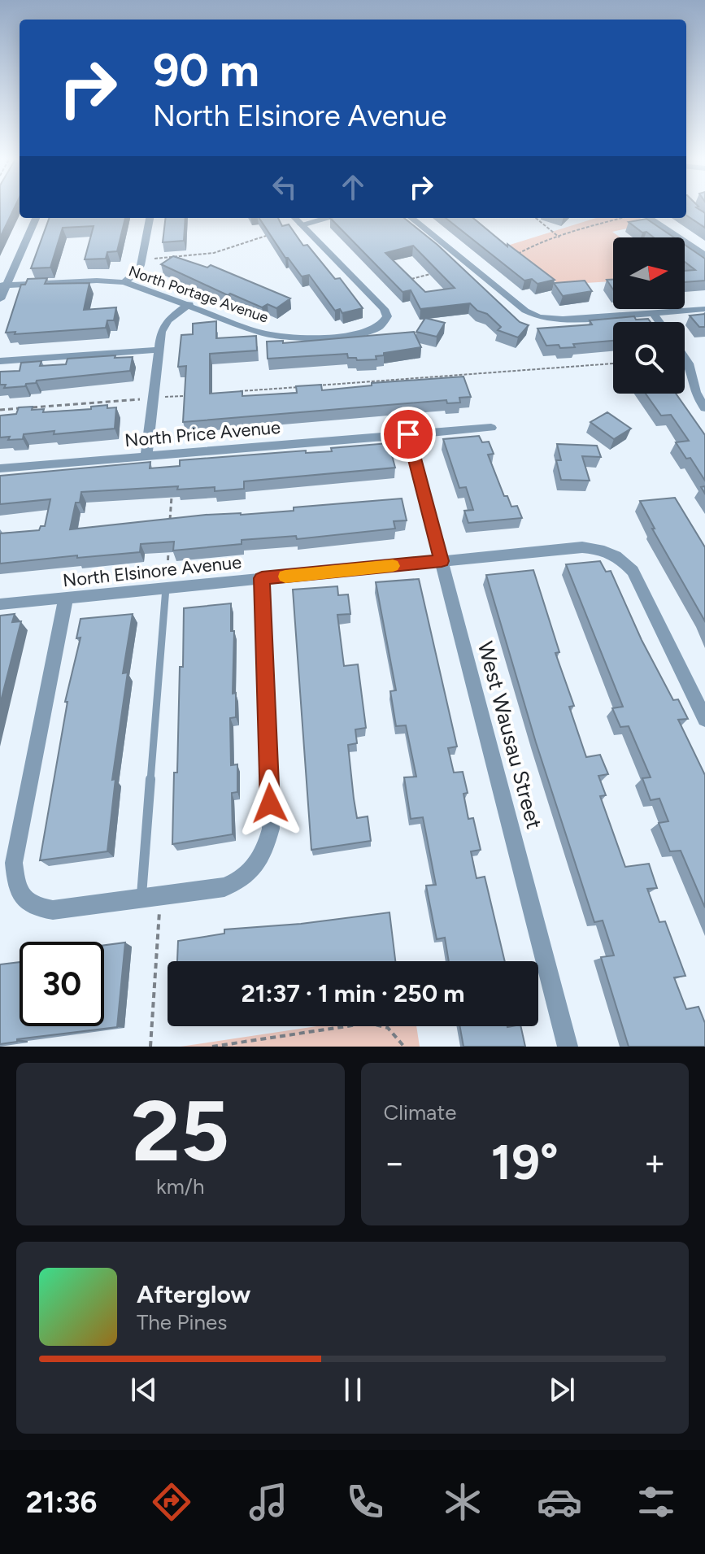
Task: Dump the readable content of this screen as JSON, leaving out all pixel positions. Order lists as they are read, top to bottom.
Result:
{
  "streets": {
    "street": [
      "North Portage Avenue",
      "North Price Avenue",
      "North Elsinore Avenue",
      "West Wausau Street"
    ]
  },
  "crossings": [
    ["North Price Avenue", "West Wausau Street"],
    ["North Elsinore Avenue", "West Wausau Street"]
  ],
  "north": "right",
  "page": {
    "turn": ["90 m", "North Elsinore Avenue"],
    "limit": "30",
    "trip": "21:37 · 1 min · 250 m",
    "tile": [
      ["25", "km/h"],
      "Climate"
    ],
    "heat": ["−", "19°", "+"],
    "song": ["Afterglow", "The Pines"],
    "tabs": "21:36"
  }
}
